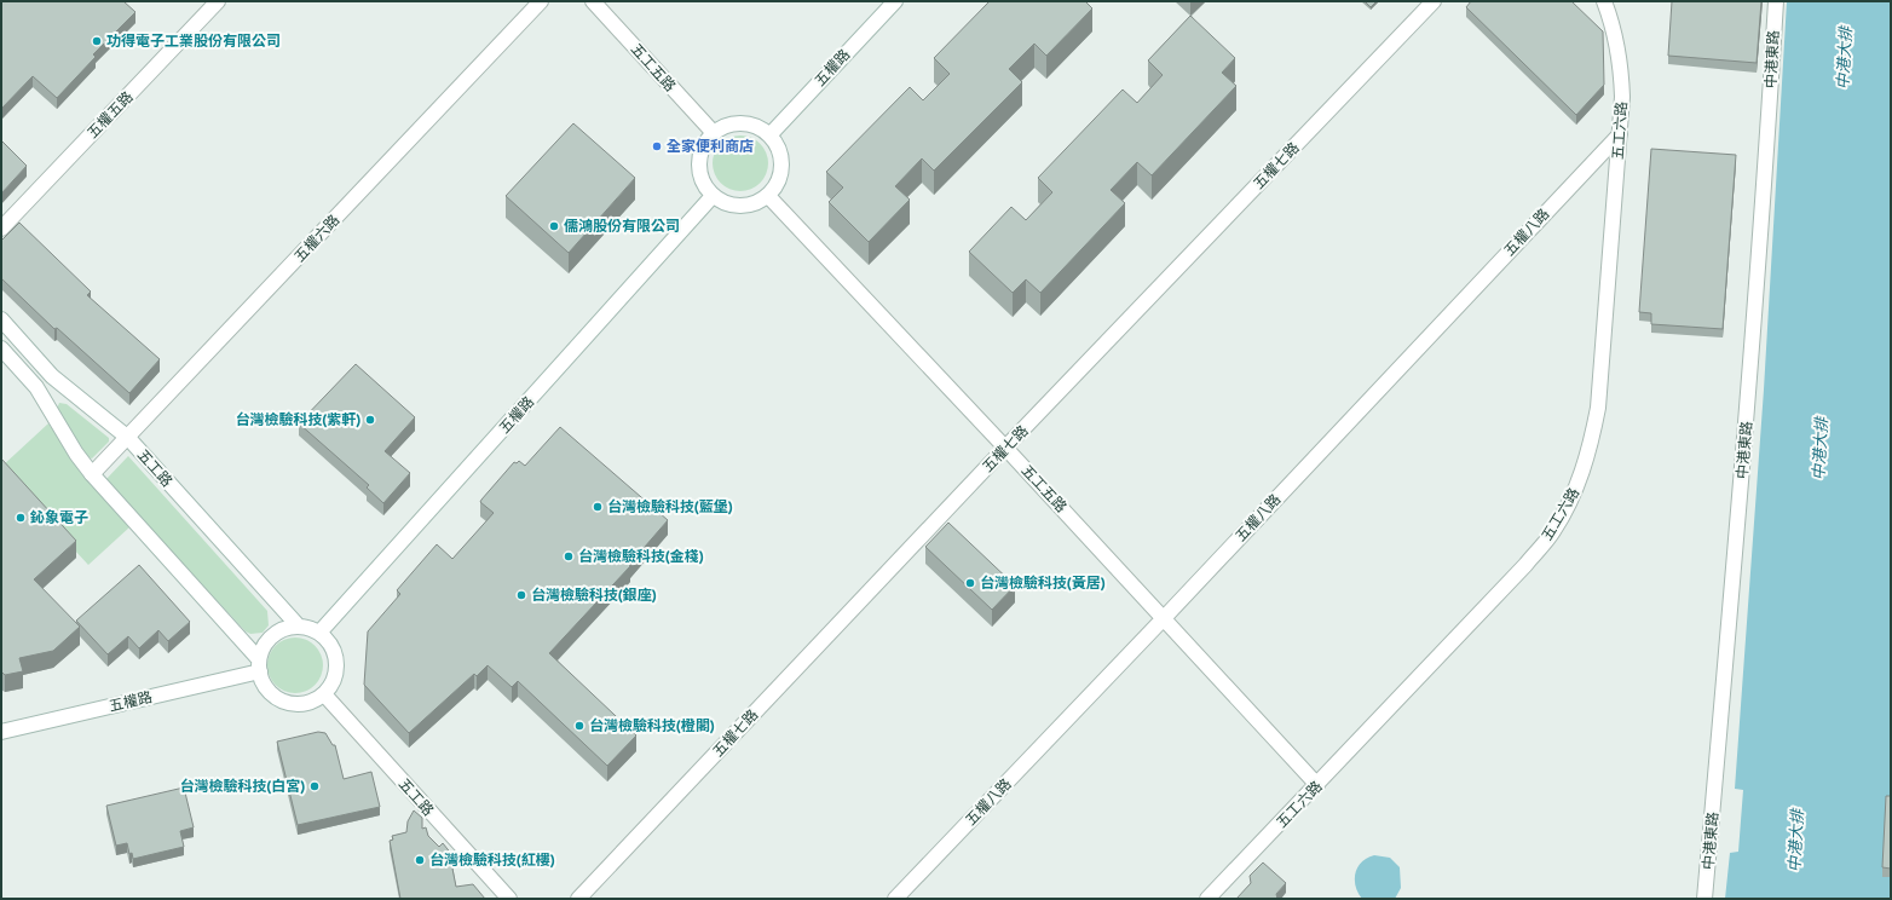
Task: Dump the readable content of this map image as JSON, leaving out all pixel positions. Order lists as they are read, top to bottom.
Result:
{
  "streets": {
    "street": [
      "中港東路",
      "五工五路",
      "五權路",
      "五權五路",
      "五工六路",
      "五權七路",
      "五權八路",
      "五權六路",
      "五工路"
    ]
  },
  "crossings": [
    ["五工五路", "五權路"],
    ["五工五路", "五工六路"],
    ["五工五路", "五權七路"],
    ["五工五路", "五權八路"],
    ["五權路", "五工路"],
    ["五工六路", "五權八路"],
    ["五權六路", "五工路"]
  ],
  "water": ["中港大排"],
  "places": [
    "功得電子工業股份有限公司",
    "全家便利商店",
    "儒鴻股份有限公司",
    "台灣檢驗科技(紫軒)",
    "台灣檢驗科技(藍堡)",
    "鈊象電子",
    "台灣檢驗科技(金棧)",
    "台灣檢驗科技(黃居)",
    "台灣檢驗科技(銀座)",
    "台灣檢驗科技(橙閣)",
    "台灣檢驗科技(白宮)",
    "台灣檢驗科技(紅樓)"
  ]
}
